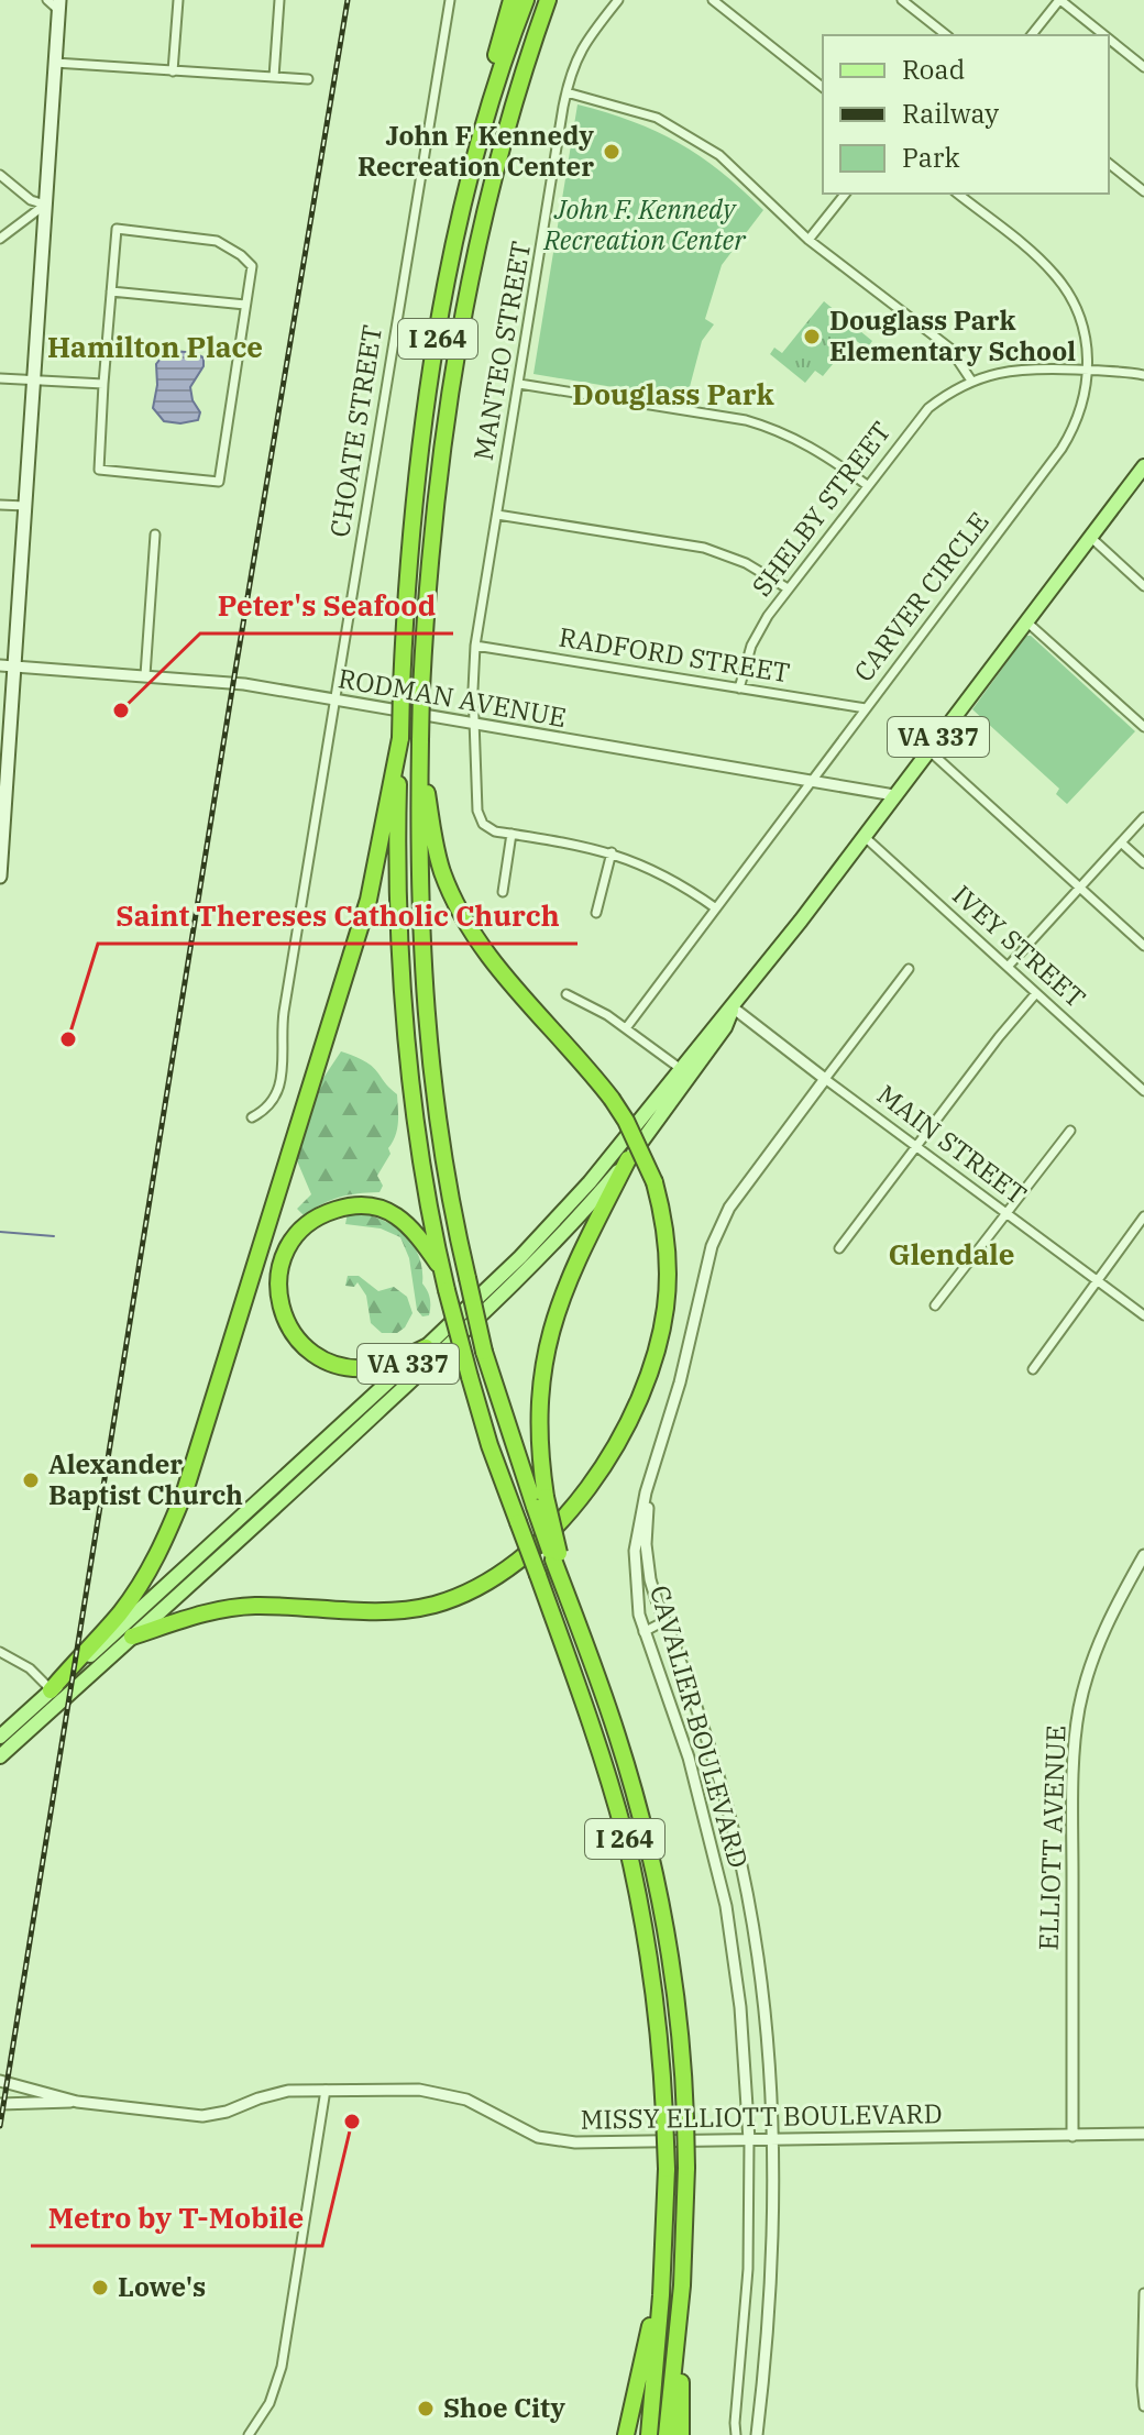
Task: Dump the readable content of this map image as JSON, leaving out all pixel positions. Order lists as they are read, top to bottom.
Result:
{
  "streets": {
    "highway": ["I 264"],
    "main road": ["VA 337"],
    "street": [
      "MANTEO STREET",
      "CHOATE STREET",
      "SHELBY STREET",
      "CARVER CIRCLE",
      "RADFORD STREET",
      "RODMAN AVENUE",
      "IVEY STREET",
      "MAIN STREET",
      "CAVALIER BOULEVARD",
      "ELLIOTT AVENUE",
      "MISSY ELLIOTT BOULEVARD"
    ]
  },
  "crossings": [
    ["MANTEO STREET", "RADFORD STREET"],
    ["MANTEO STREET", "RODMAN AVENUE"],
    ["CHOATE STREET", "RODMAN AVENUE"],
    ["SHELBY STREET", "CARVER CIRCLE"],
    ["SHELBY STREET", "RADFORD STREET"],
    ["CARVER CIRCLE", "RADFORD STREET"],
    ["CARVER CIRCLE", "RODMAN AVENUE"],
    ["RODMAN AVENUE", "VA 337"],
    ["VA 337", "IVEY STREET"],
    ["VA 337", "MAIN STREET"],
    ["MAIN STREET", "CAVALIER BOULEVARD"],
    ["CAVALIER BOULEVARD", "MISSY ELLIOTT BOULEVARD"],
    ["ELLIOTT AVENUE", "MISSY ELLIOTT BOULEVARD"]
  ],
  "districts": ["Hamilton Place", "Douglass Park", "Glendale"],
  "parks": ["John F. Kennedy Recreation Center"],
  "places": [
    "John F Kennedy Recreation Center",
    "Douglass Park Elementary School",
    "Peter's Seafood",
    "Saint Thereses Catholic Church",
    "Alexander Baptist Church",
    "Metro by T-Mobile",
    "Lowe's",
    "Shoe City"
  ],
  "legend": ["Road", "Railway", "Park"]
}
